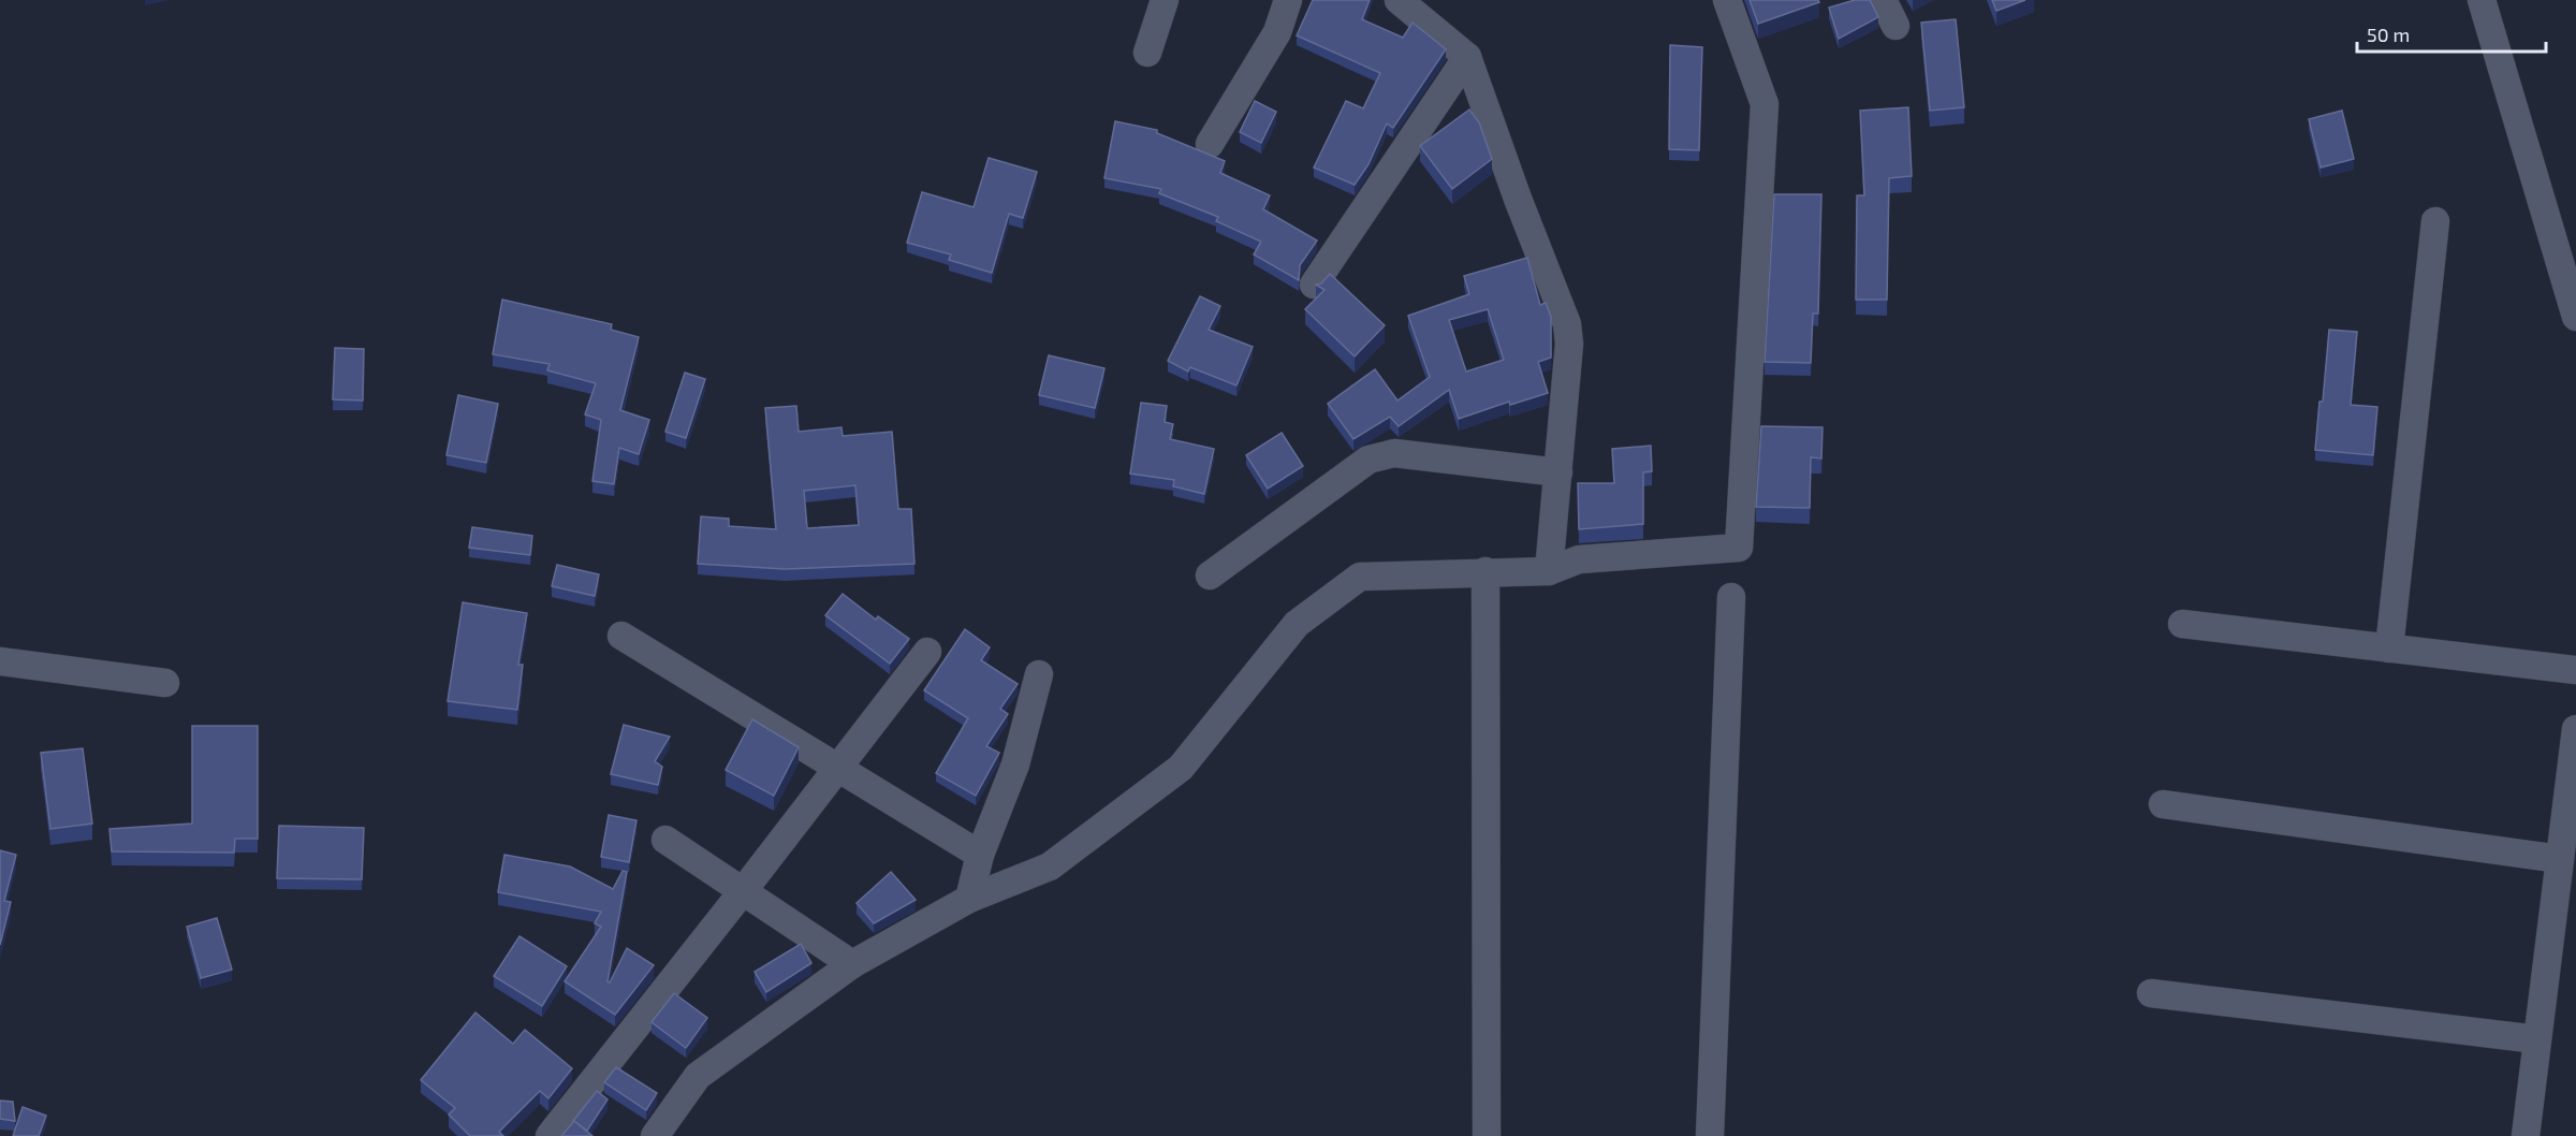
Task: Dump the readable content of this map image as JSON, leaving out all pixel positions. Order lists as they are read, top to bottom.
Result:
{
  "scale_bar": "50 m"
}
